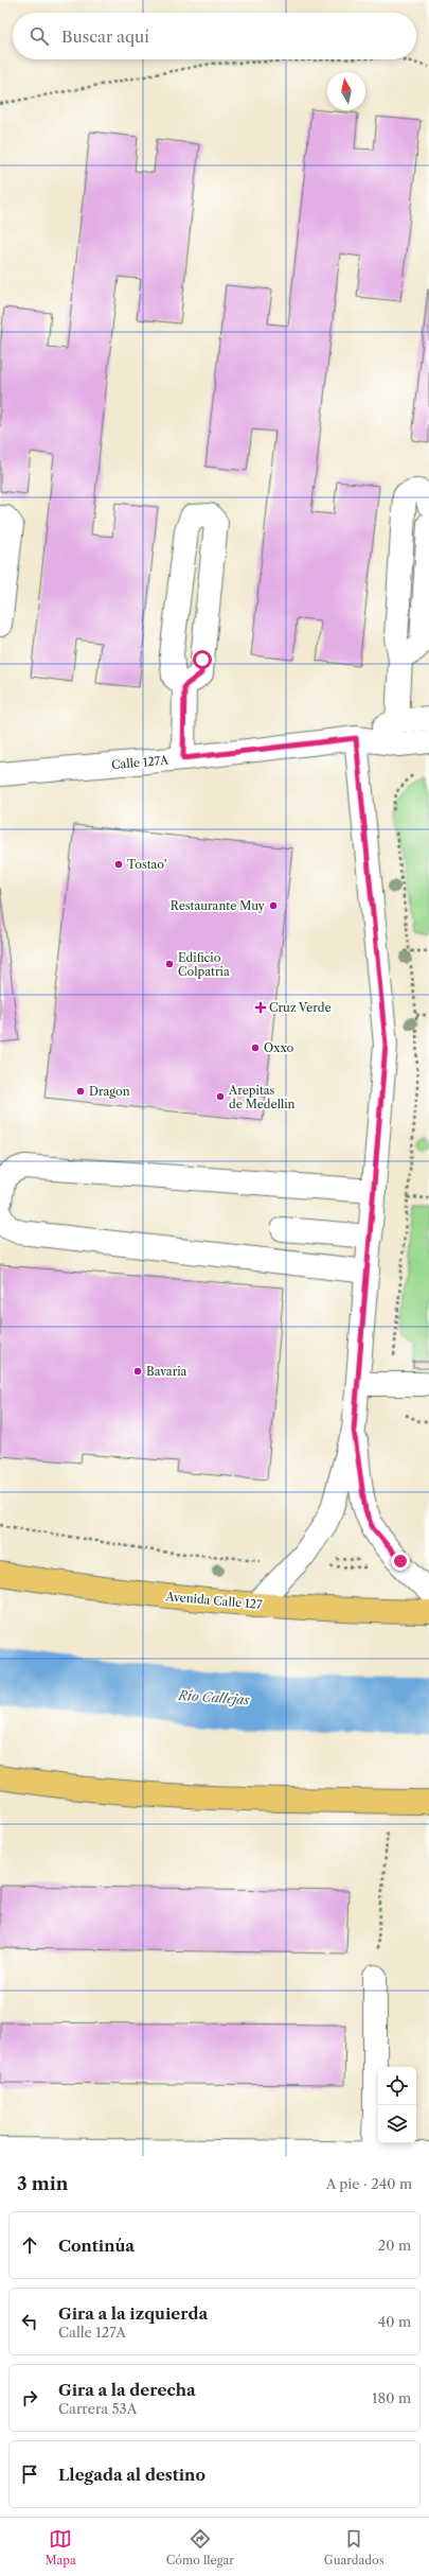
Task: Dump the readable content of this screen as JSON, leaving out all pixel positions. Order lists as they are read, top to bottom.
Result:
{
  "streets": {
    "main road": ["Avenida Calle 127"],
    "street": ["Calle 127A"]
  },
  "water": ["Río Callejas"],
  "places": {
    "other": [
      "Tostao’",
      "Restaurante Muy",
      "Edificio Colpatria",
      "Oxxo",
      "Dragon",
      "Arepitas de Medellín",
      "Bavaria"
    ],
    "health": ["Cruz Verde"]
  },
  "north": "top",
  "page": {
    "search": "Buscar aquí",
    "heading": ["3 min", "A pie · 240 m"],
    "list": [
      ["Continúa", "20 m"],
      ["Gira a la izquierda", "Calle 127A", "40 m"],
      ["Gira a la derecha", "Carrera 53A", "180 m"],
      "Llegada al destino"
    ],
    "nav": ["Mapa", "Cómo llegar", "Guardados"]
  }
}
